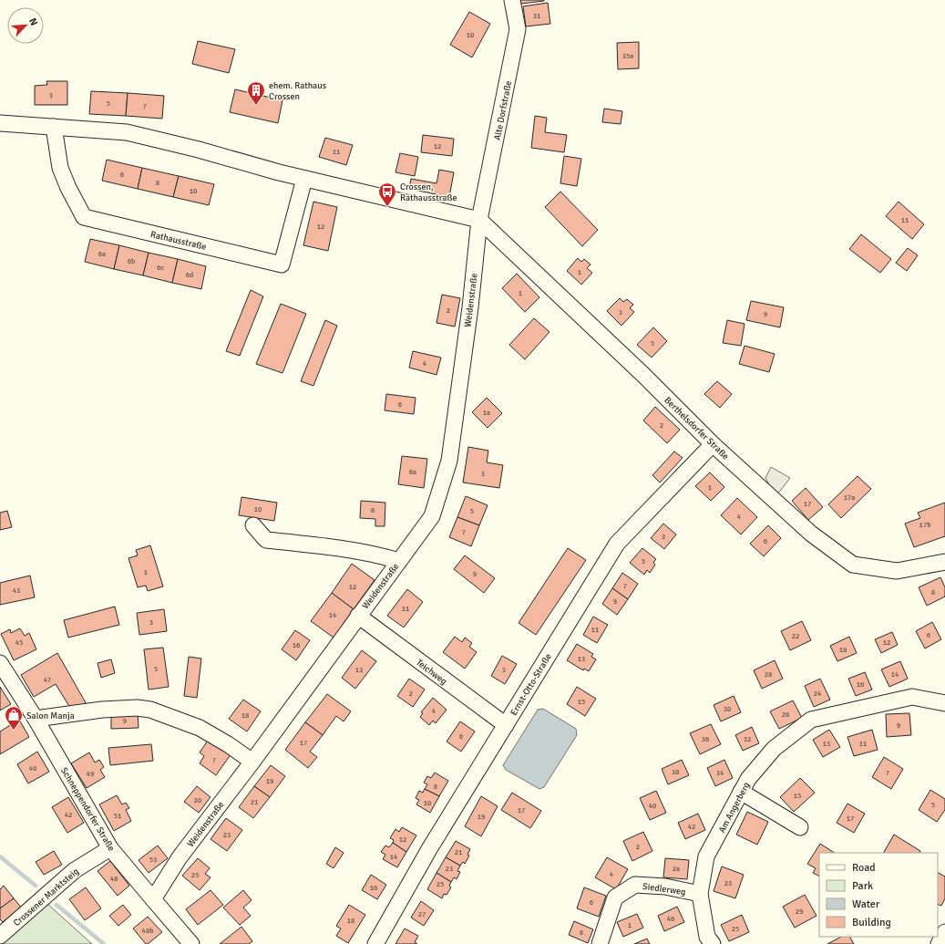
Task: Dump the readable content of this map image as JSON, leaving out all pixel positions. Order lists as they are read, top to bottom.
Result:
{
  "streets": {
    "street": [
      "Alte Dorfstraße",
      "Rathausstraße",
      "Weidenstraße",
      "Berthelsdorfer Straße",
      "Teichweg",
      "Ernst-Otto-Straße",
      "Am Angerberg",
      "Schneppendorfer Straße",
      "Siedlerweg",
      "Crossener Marktsteig"
    ]
  },
  "crossings": [
    ["Alte Dorfstraße", "Weidenstraße"],
    ["Alte Dorfstraße", "Berthelsdorfer Straße"],
    ["Weidenstraße", "Berthelsdorfer Straße"],
    ["Weidenstraße", "Teichweg"],
    ["Weidenstraße", "Schneppendorfer Straße"],
    ["Berthelsdorfer Straße", "Ernst-Otto-Straße"],
    ["Teichweg", "Ernst-Otto-Straße"],
    ["Am Angerberg", "Siedlerweg"],
    ["Schneppendorfer Straße", "Crossener Marktsteig"]
  ],
  "places": {
    "building": ["ehem. Rathaus Crossen"],
    "bus stop": ["Crossen, Rathausstraße"],
    "shop": ["Salon Manja"]
  },
  "house_numbers": [
    "31",
    "10",
    "35a",
    "3",
    "5",
    "7",
    "12",
    "11",
    "6",
    "8",
    "10",
    "11",
    "12",
    "6a",
    "6b",
    "6c",
    "1",
    "6d",
    "1",
    "2",
    "3",
    "9",
    "5",
    "4",
    "6",
    "1a",
    "2",
    "6a",
    "3",
    "1",
    "17a",
    "17",
    "10",
    "8",
    "5",
    "4",
    "17b",
    "7",
    "3",
    "6",
    "5",
    "1",
    "9",
    "7",
    "12",
    "43",
    "8",
    "9",
    "11",
    "14",
    "3",
    "11",
    "6",
    "22",
    "45",
    "12",
    "16",
    "18",
    "13",
    "5",
    "13",
    "3",
    "28",
    "14",
    "47",
    "16",
    "2",
    "24",
    "15",
    "30",
    "4",
    "26",
    "18",
    "9",
    "9",
    "6",
    "36",
    "32",
    "17",
    "13",
    "11",
    "7",
    "40",
    "38",
    "34",
    "7",
    "49",
    "19",
    "8",
    "15",
    "20",
    "21",
    "10",
    "5",
    "40",
    "17",
    "42",
    "51",
    "19",
    "17",
    "42",
    "23",
    "12",
    "2",
    "21",
    "14",
    "53",
    "23",
    "2a",
    "4",
    "25",
    "48",
    "23",
    "25",
    "16",
    "6",
    "29",
    "27",
    "46",
    "18",
    "1",
    "25",
    "48b",
    "8"
  ],
  "legend": [
    "Road",
    "Park",
    "Water",
    "Building"
  ],
  "north": "top right"
}
